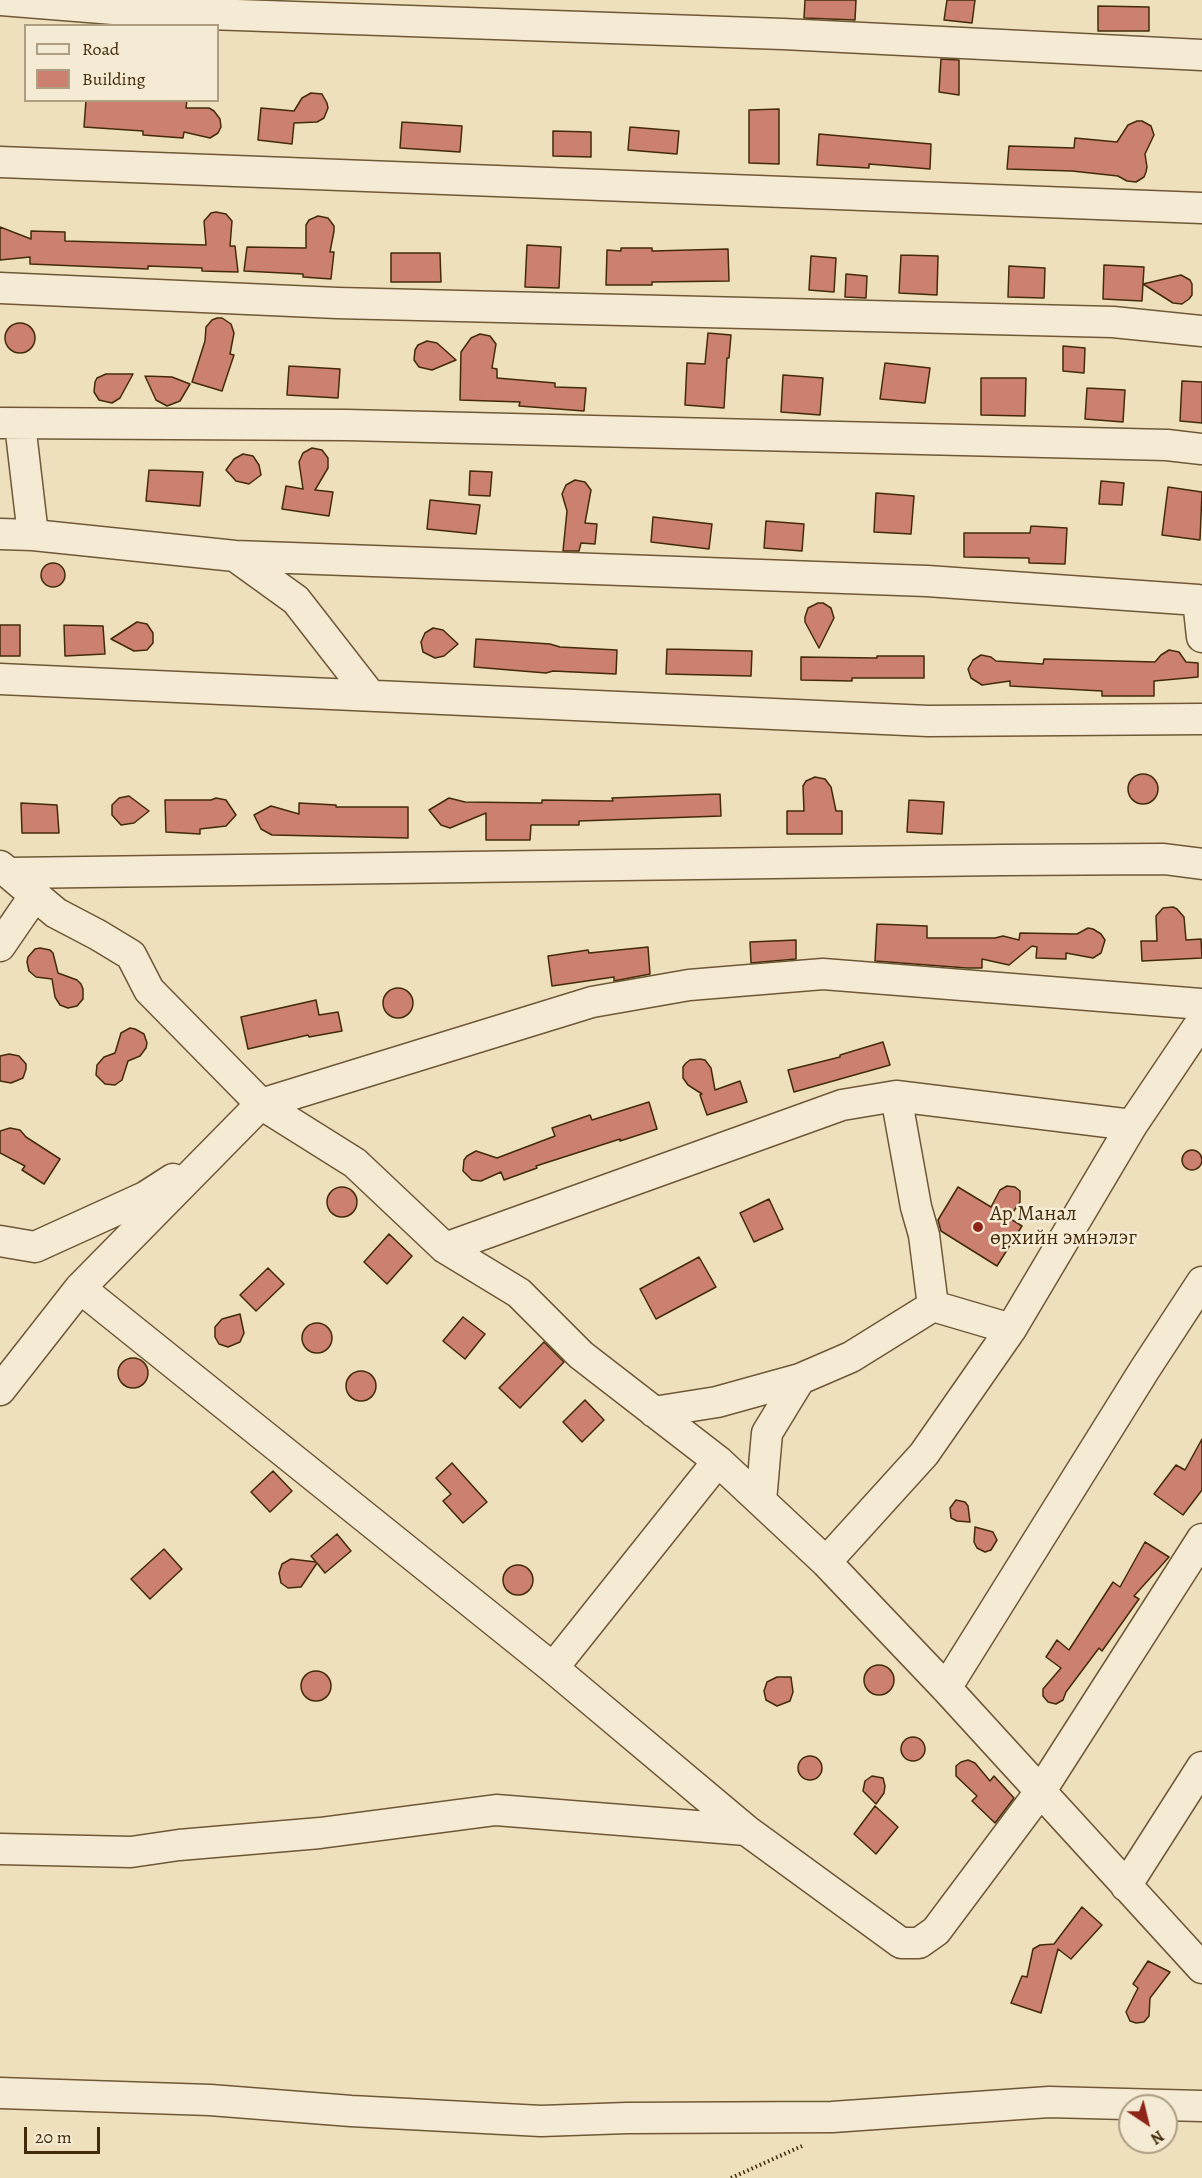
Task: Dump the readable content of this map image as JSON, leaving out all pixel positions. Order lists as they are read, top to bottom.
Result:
{
  "places": ["Ар Манал өрхийн эмнэлэг"],
  "legend": ["Road", "Building"],
  "scale_bar": "20 m",
  "north": "bottom right"
}
